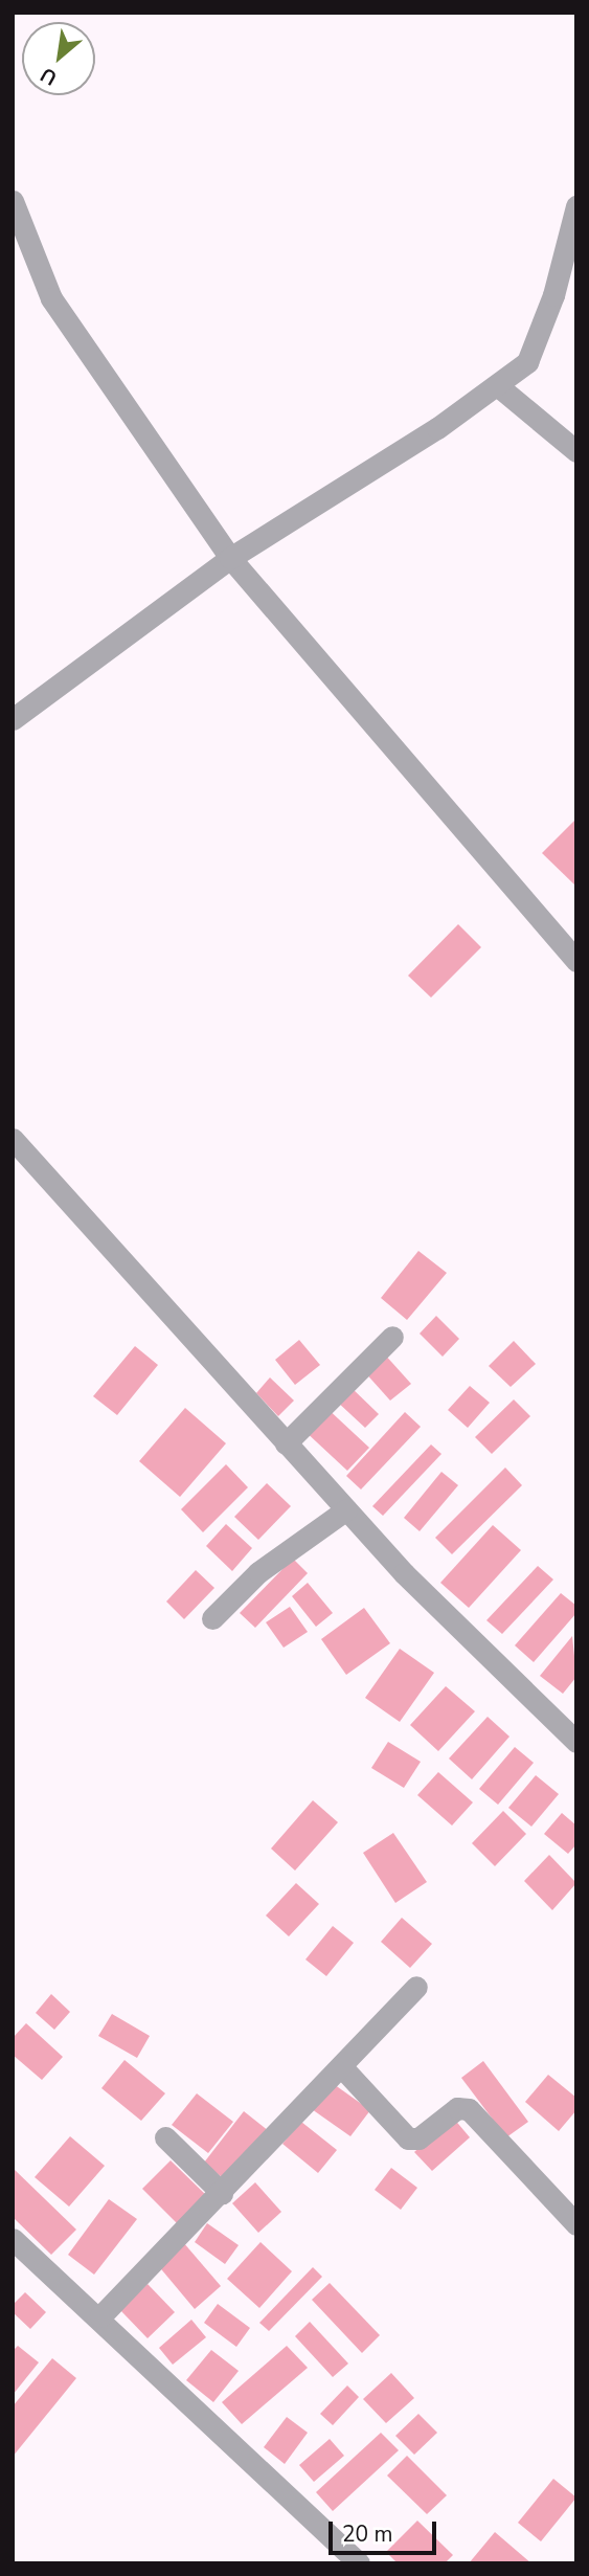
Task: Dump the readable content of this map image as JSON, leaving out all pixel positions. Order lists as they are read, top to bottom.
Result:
{
  "scale_bar": "20 m",
  "north": "bottom left"
}
